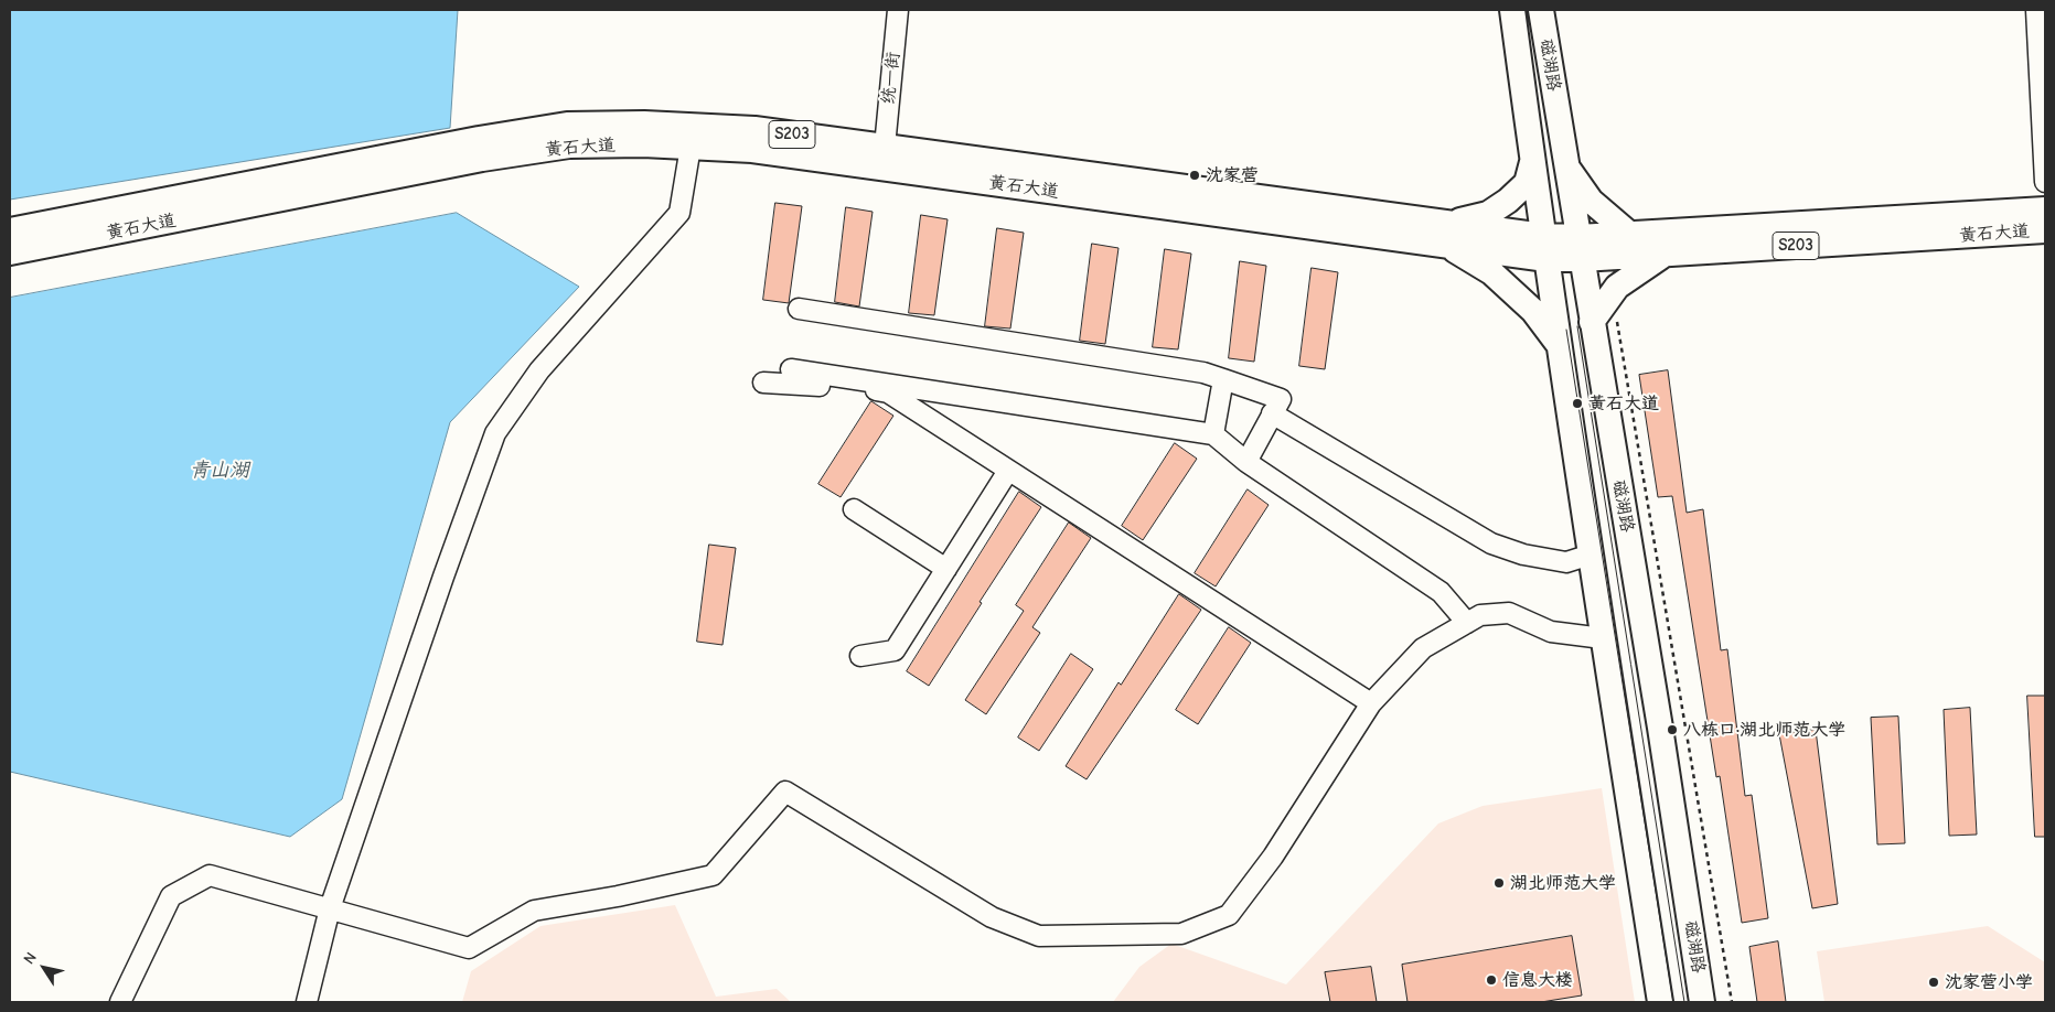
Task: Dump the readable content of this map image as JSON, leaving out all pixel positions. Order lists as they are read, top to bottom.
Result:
{
  "streets": {
    "main road": ["磁湖路", "S203", "黄石大道"],
    "street": ["统一街"]
  },
  "crossings": [
    ["磁湖路", "黄石大道"],
    ["统一街", "黄石大道"]
  ],
  "water": ["青山湖"],
  "places": [
    "沈家营",
    "黄石大道",
    "八栋口·湖北师范大学",
    "湖北师范大学",
    "信息大楼",
    "沈家营小学"
  ],
  "north": "top left"
}
